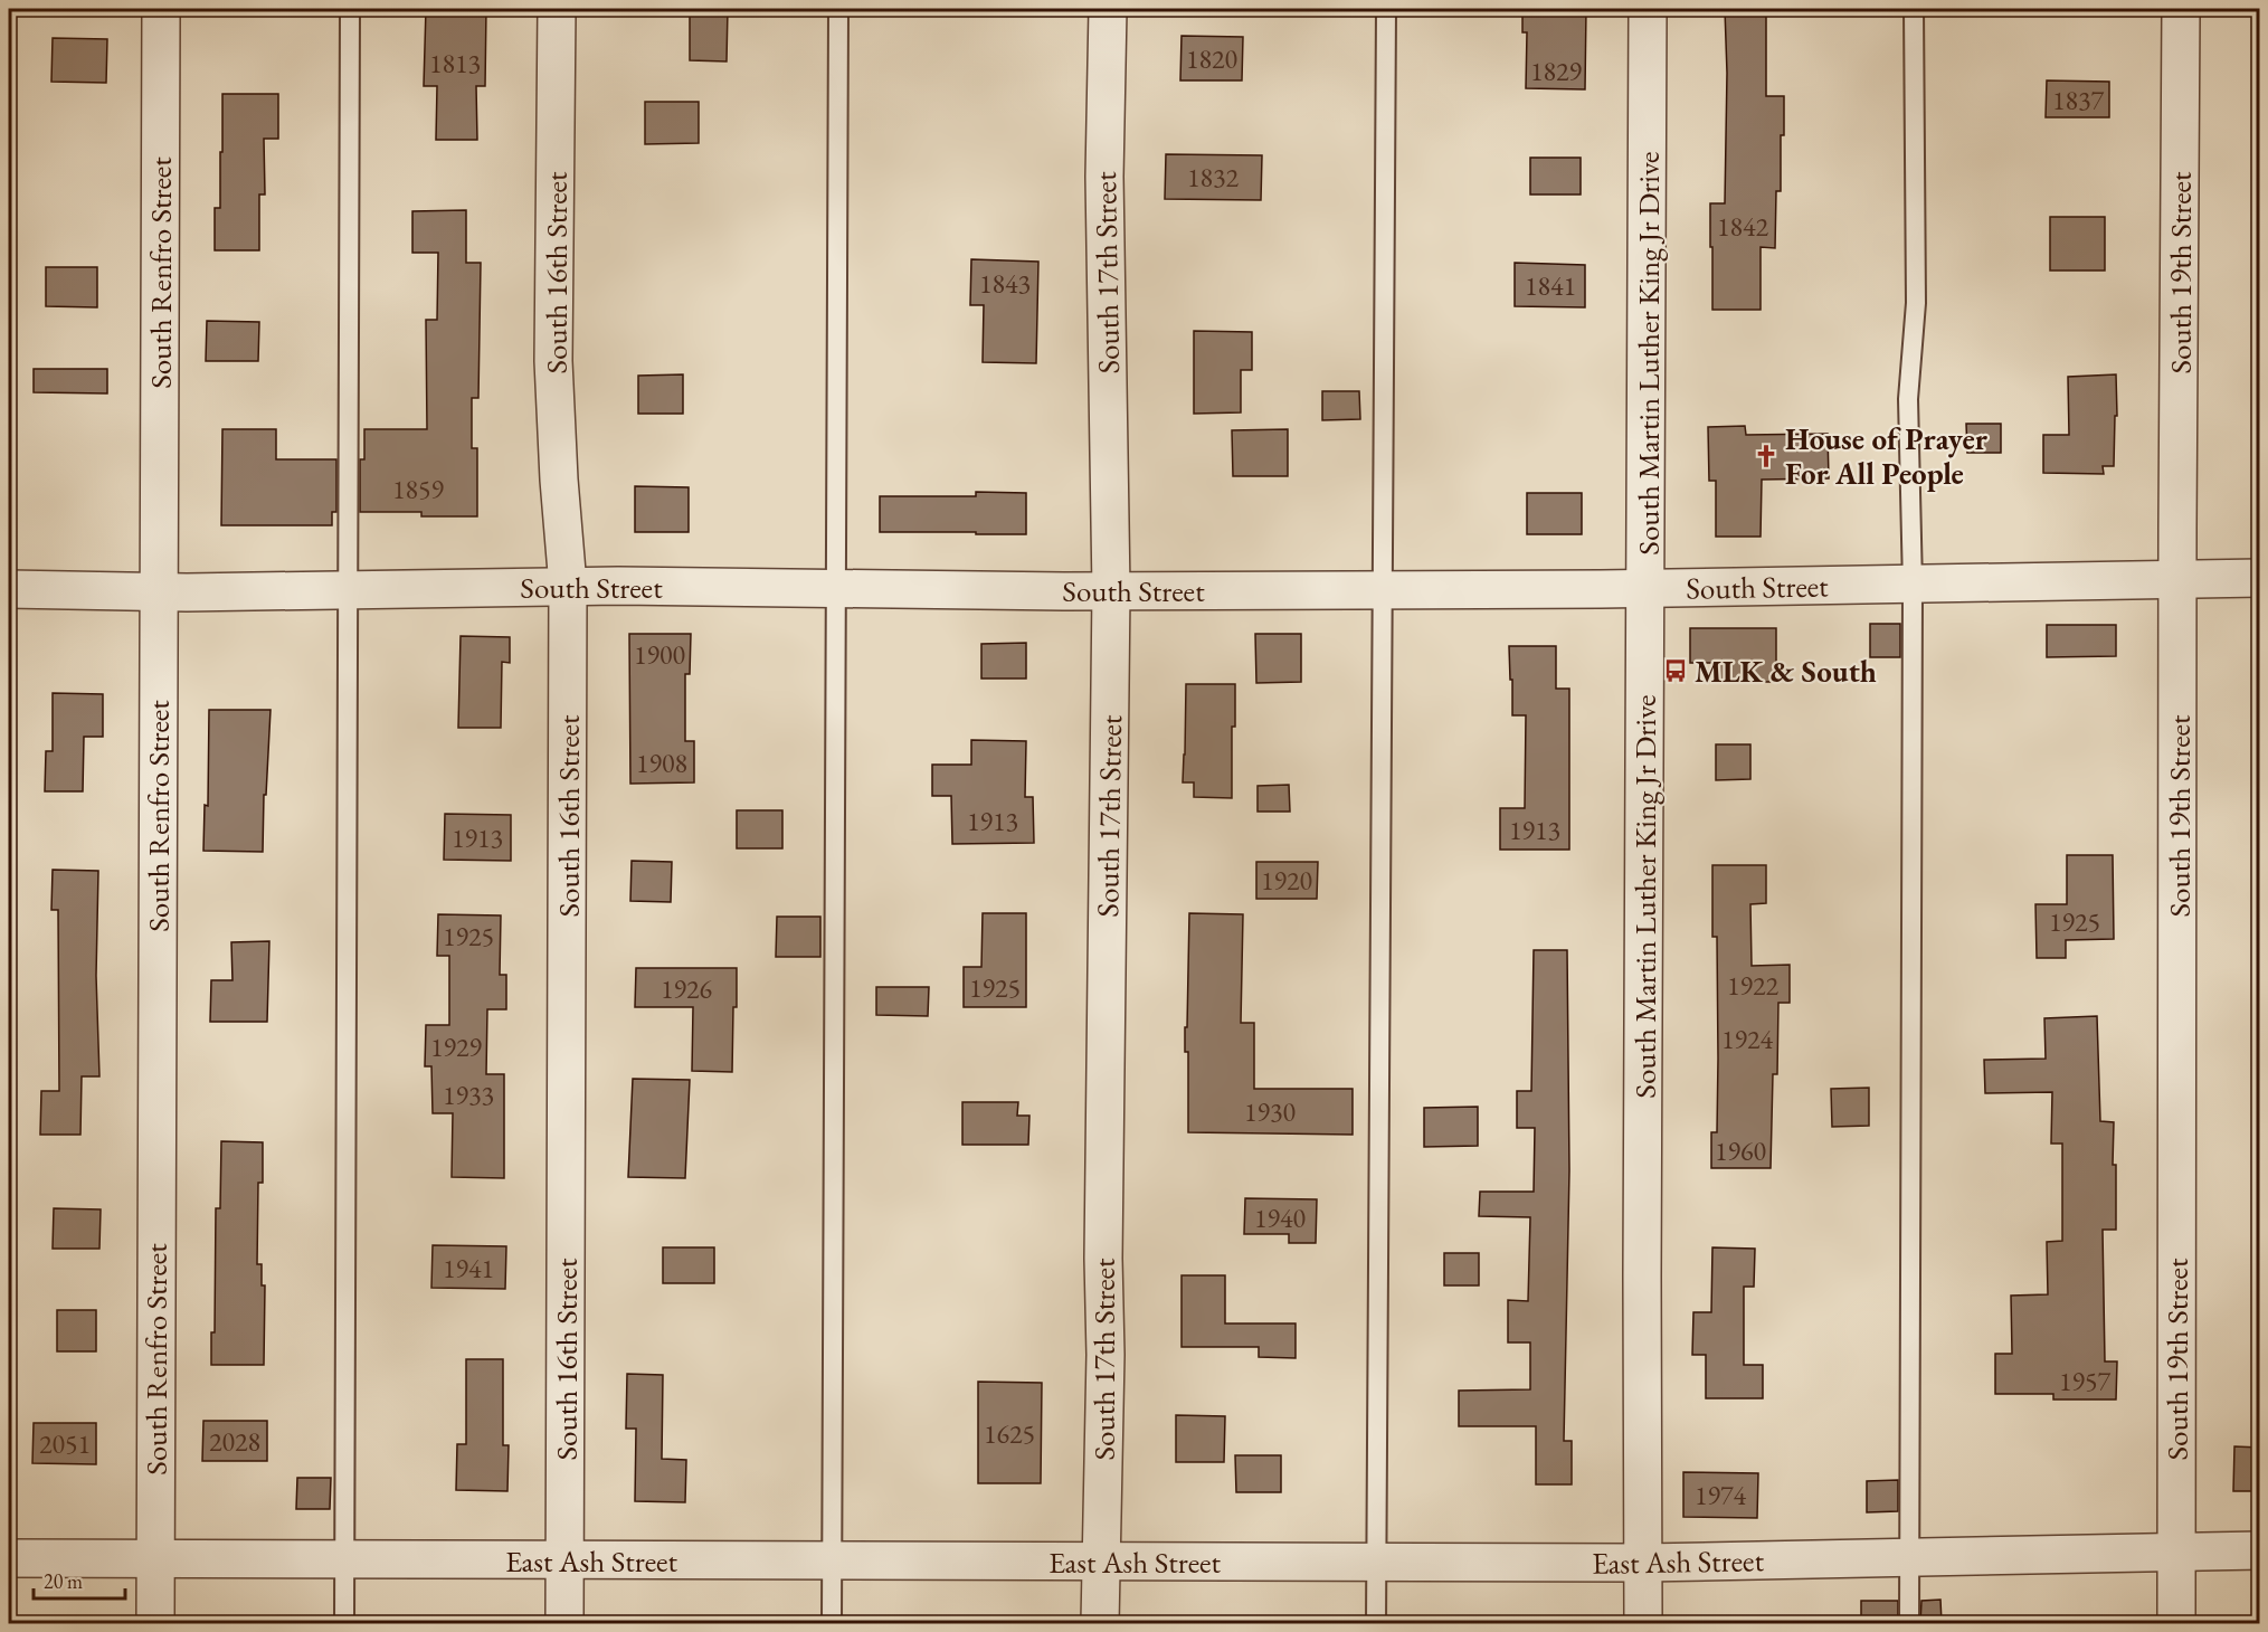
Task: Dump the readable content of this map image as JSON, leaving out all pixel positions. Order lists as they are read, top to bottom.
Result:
{
  "streets": {
    "street": [
      "South Renfro Street",
      "South 16th Street",
      "South 17th Street",
      "South 19th Street",
      "South Martin Luther King Jr Drive",
      "South Street",
      "East Ash Street"
    ]
  },
  "crossings": [
    ["South Renfro Street", "South Street"],
    ["South Renfro Street", "East Ash Street"],
    ["South 16th Street", "South Street"],
    ["South 16th Street", "East Ash Street"],
    ["South 17th Street", "South Street"],
    ["South 17th Street", "East Ash Street"],
    ["South 19th Street", "South Street"],
    ["South 19th Street", "East Ash Street"],
    ["South Martin Luther King Jr Drive", "South Street"],
    ["South Martin Luther King Jr Drive", "East Ash Street"]
  ],
  "places": {
    "church": ["House of Prayer For All People"],
    "bus stop": ["MLK & South"]
  },
  "house_numbers": [
    "1820",
    "1813",
    "1829",
    "1837",
    "1832",
    "1842",
    "1843",
    "1841",
    "1859",
    "1900",
    "1908",
    "1913",
    "1913",
    "1913",
    "1920",
    "1925",
    "1925",
    "1922",
    "1925",
    "1926",
    "1924",
    "1929",
    "1933",
    "1930",
    "1960",
    "1940",
    "1941",
    "1957",
    "1625",
    "2028",
    "2051",
    "1974"
  ],
  "scale_bar": "20 m"
}
